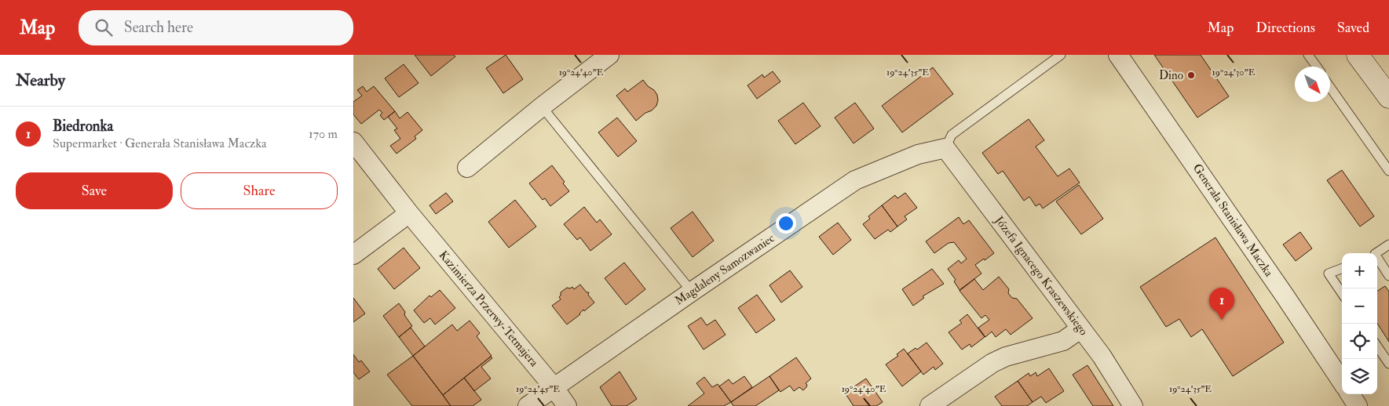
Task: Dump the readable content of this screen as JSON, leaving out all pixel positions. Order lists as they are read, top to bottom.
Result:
{
  "streets": {
    "street": [
      "Generała Stanisława Maczka",
      "Magdaleny Samozwaniec",
      "Józefa Ignacego Kraszewskiego",
      "Kazimierza Przerwy-Tetmajera"
    ]
  },
  "crossings": [
    ["Magdaleny Samozwaniec", "Józefa Ignacego Kraszewskiego"],
    ["Magdaleny Samozwaniec", "Kazimierza Przerwy-Tetmajera"]
  ],
  "places": ["Dino"],
  "north": "bottom right",
  "page": {
    "header": "Map",
    "search": "Search here",
    "nav": ["Map", "Directions", "Saved"],
    "heading": "Nearby",
    "list": [
      {
        "mark": "1",
        "name": "Biedronka",
        "note": "Supermarket · Generała Stanisława Maczka",
        "value": "170 m"
      }
    ],
    "buttons": ["Save", "Share"],
    "map_buttons": ["+", "−"],
    "pins": "1"
  },
  "coordinates": [
    "19°24'30\"E",
    "19°24'40\"E",
    "19°24'35\"E",
    "19°24'45\"E"
  ]
}
